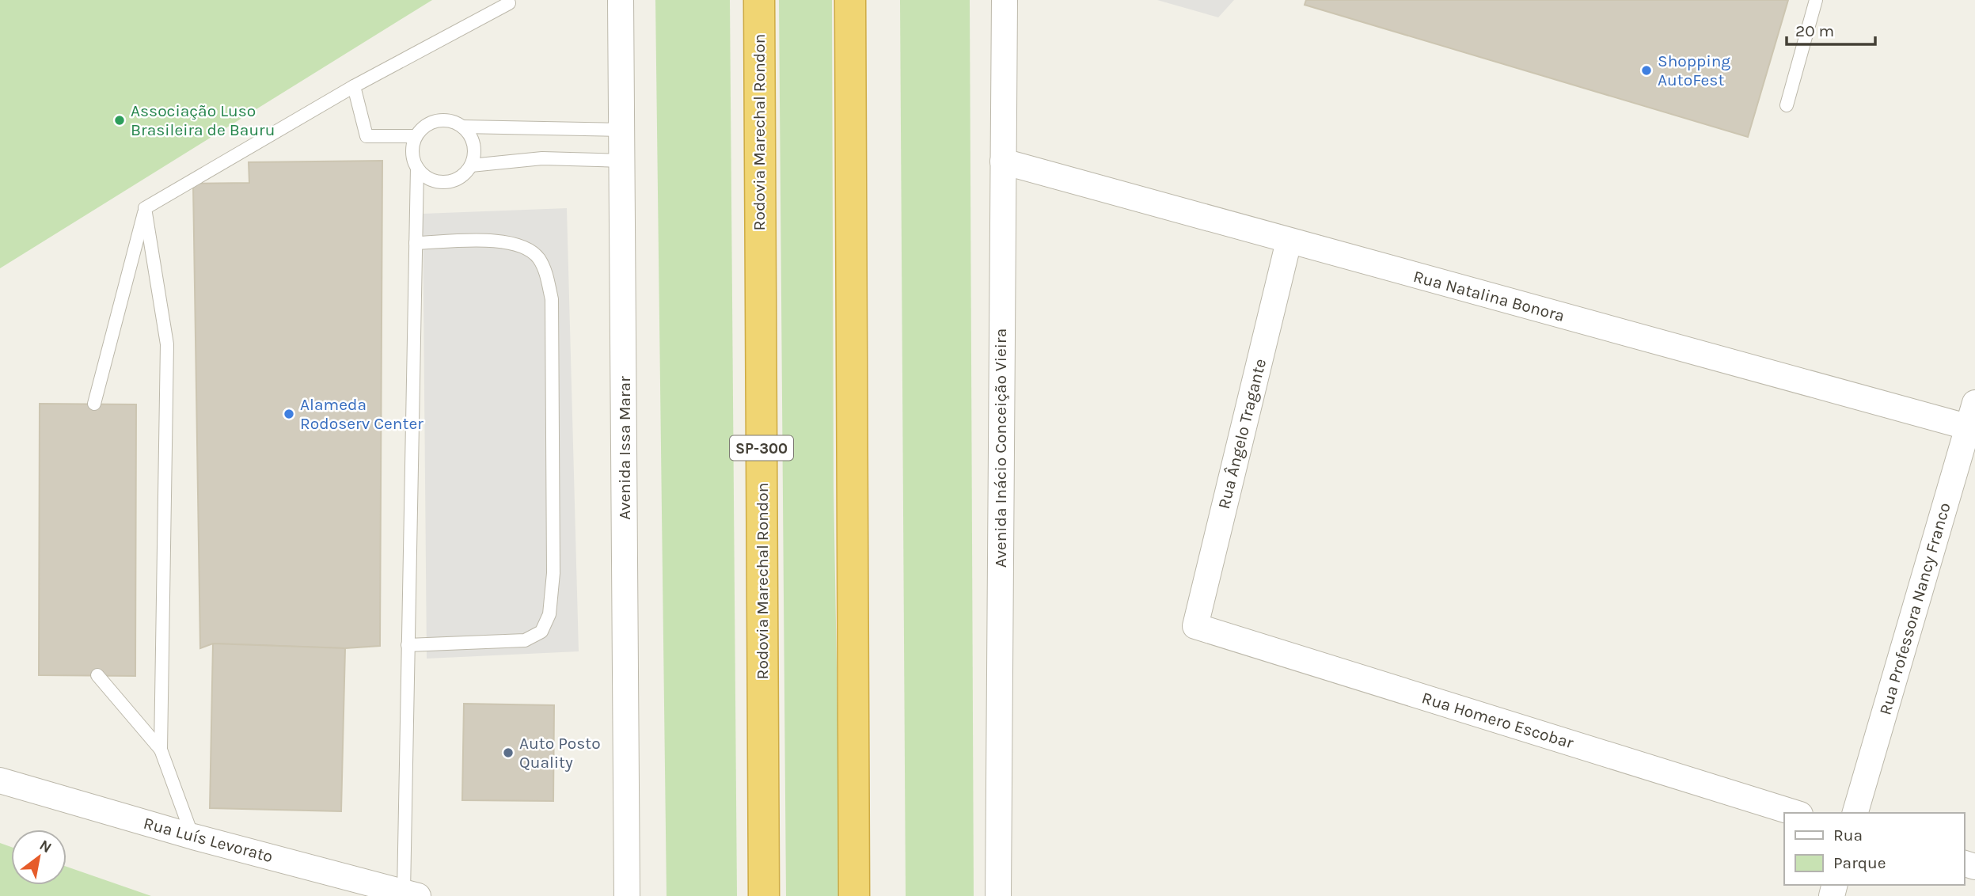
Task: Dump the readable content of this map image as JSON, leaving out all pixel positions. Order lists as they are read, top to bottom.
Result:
{
  "streets": {
    "highway": ["Rodovia Marechal Rondon", "SP-300"],
    "street": [
      "Rua Natalina Bonora",
      "Rua Ângelo Tragante",
      "Avenida Issa Marar",
      "Avenida Inácio Conceição Vieira",
      "Rua Professora Nancy Franco",
      "Rua Homero Escobar",
      "Rua Luís Levorato"
    ]
  },
  "crossings": [
    ["Rua Natalina Bonora", "Rua Ângelo Tragante"],
    ["Rua Natalina Bonora", "Avenida Inácio Conceição Vieira"],
    ["Rua Natalina Bonora", "Rua Professora Nancy Franco"],
    ["Rua Ângelo Tragante", "Rua Homero Escobar"]
  ],
  "places": [
    "Shopping AutoFest",
    "Associação Luso Brasileira de Bauru",
    "Alameda Rodoserv Center",
    "Auto Posto Quality"
  ],
  "legend": ["Rua", "Parque"],
  "scale_bar": "20 m",
  "north": "top right"
}
